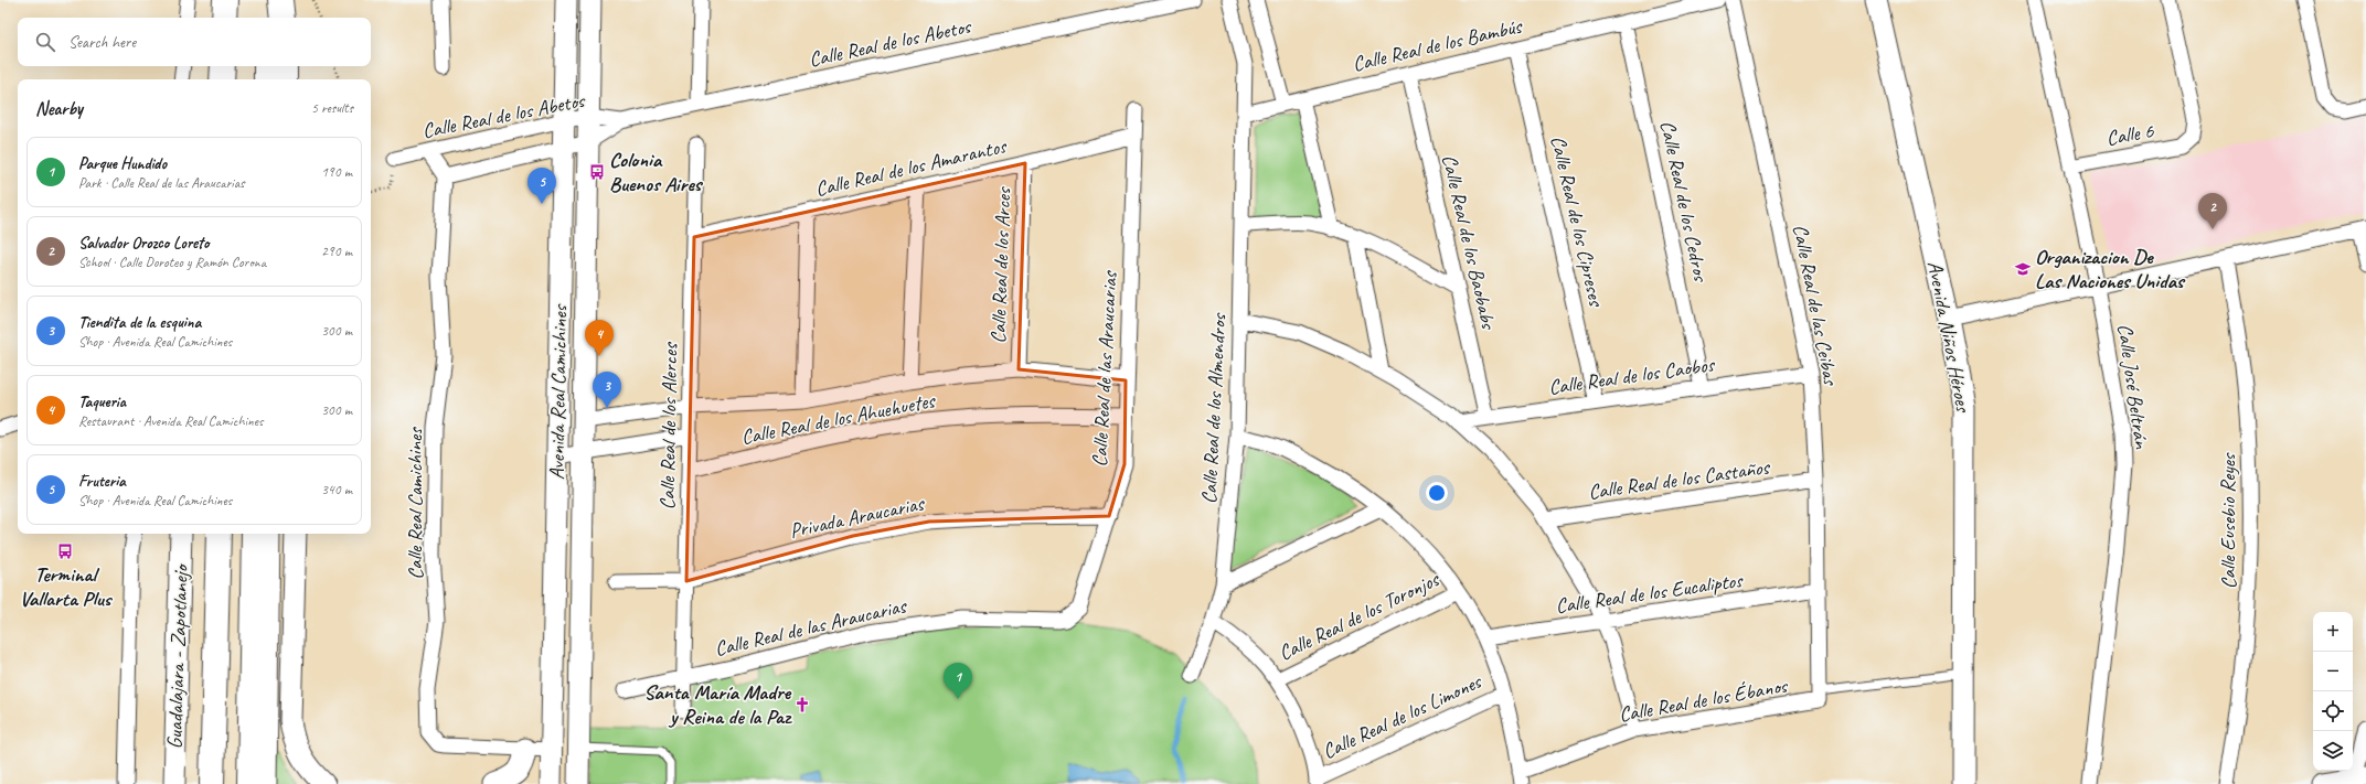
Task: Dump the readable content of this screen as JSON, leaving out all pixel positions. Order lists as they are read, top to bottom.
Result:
{
  "streets": {
    "street": [
      "Calle Real de los Abetos",
      "Calle Real de los Bambús",
      "Calle 6",
      "Calle Real de los Amarantos",
      "Calle Real de los Cedros",
      "Calle Real de los Cipreses",
      "Calle Real de los Baobabs",
      "Calle Real de los Arces",
      "Calle Real de las Ceibas",
      "Avenida Niños Héroes",
      "Calle Real de las Araucarias",
      "Calle Real de los Caobos",
      "Calle José Beltrán",
      "Avenida Real Camichines",
      "Calle Real de los Almendros",
      "Calle Real de los Ahuehuetes",
      "Calle Real de los Alerces",
      "Calle Real de los Castaños",
      "Calle Real Camichines",
      "Privada Araucarias",
      "Calle Eusebio Reyes",
      "Calle Real de los Eucaliptos",
      "Calle Real de los Toronjos",
      "Guadalajara - Zapotlanejo",
      "Calle Real de los Ébanos",
      "Calle Real de los Limones"
    ]
  },
  "crossings": [
    ["Calle Real de los Abetos", "Avenida Real Camichines"],
    ["Calle Real de los Abetos", "Calle Real Camichines"],
    ["Calle Real de los Bambús", "Calle Real de los Cedros"],
    ["Calle Real de los Bambús", "Calle Real de los Cipreses"],
    ["Calle Real de los Bambús", "Calle Real de los Baobabs"],
    ["Calle Real de los Bambús", "Calle Real de los Almendros"],
    ["Calle 6", "Calle José Beltrán"],
    ["Calle Real de los Amarantos", "Calle Real de los Arces"],
    ["Calle Real de los Amarantos", "Calle Real de las Araucarias"],
    ["Calle Real de los Amarantos", "Calle Real de los Alerces"],
    ["Calle Real de los Cedros", "Calle Real de los Caobos"],
    ["Calle Real de los Cipreses", "Calle Real de los Caobos"],
    ["Calle Real de los Baobabs", "Calle Real de los Caobos"],
    ["Calle Real de los Arces", "Calle Real de los Ahuehuetes"],
    ["Calle Real de las Ceibas", "Calle Real de los Caobos"],
    ["Calle Real de las Ceibas", "Calle Real de los Castaños"],
    ["Calle Real de las Ceibas", "Calle Real de los Eucaliptos"],
    ["Calle Real de las Ceibas", "Calle Real de los Ébanos"],
    ["Avenida Niños Héroes", "Calle Real de los Ébanos"],
    ["Calle Real de las Araucarias", "Calle Real de los Ahuehuetes"],
    ["Calle Real de las Araucarias", "Calle Real de los Alerces"],
    ["Calle Real de las Araucarias", "Privada Araucarias"],
    ["Avenida Real Camichines", "Calle Real de los Ahuehuetes"],
    ["Avenida Real Camichines", "Calle Real Camichines"],
    ["Calle Real de los Ahuehuetes", "Calle Real de los Alerces"],
    ["Calle Real de los Alerces", "Privada Araucarias"]
  ],
  "places": {
    "bus stop": ["Colonia Buenos Aires", "Terminal Vallarta Plus"],
    "school or university": ["Organizacion De Las Naciones Unidas"],
    "church": ["Santa María Madre y Reina de la Paz"]
  },
  "page": {
    "search": "Search here",
    "heading": ["Nearby", "5 results"],
    "list": [
      {
        "mark": "1",
        "name": "Parque Hundido",
        "note": "Park · Calle Real de las Araucarias",
        "value": "190 m"
      },
      {
        "mark": "2",
        "name": "Salvador Orozco Loreto",
        "note": "School · Calle Doroteo y Ramón Corona",
        "value": "290 m"
      },
      {
        "mark": "3",
        "name": "Tiendita de la esquina",
        "note": "Shop · Avenida Real Camichines",
        "value": "300 m"
      },
      {
        "mark": "4",
        "name": "Taqueria",
        "note": "Restaurant · Avenida Real Camichines",
        "value": "300 m"
      },
      {
        "mark": "5",
        "name": "Fruteria",
        "note": "Shop · Avenida Real Camichines",
        "value": "340 m"
      }
    ],
    "pins": [
      "5",
      "2",
      "4",
      "3",
      "1"
    ],
    "map_buttons": ["+", "−"]
  }
}
